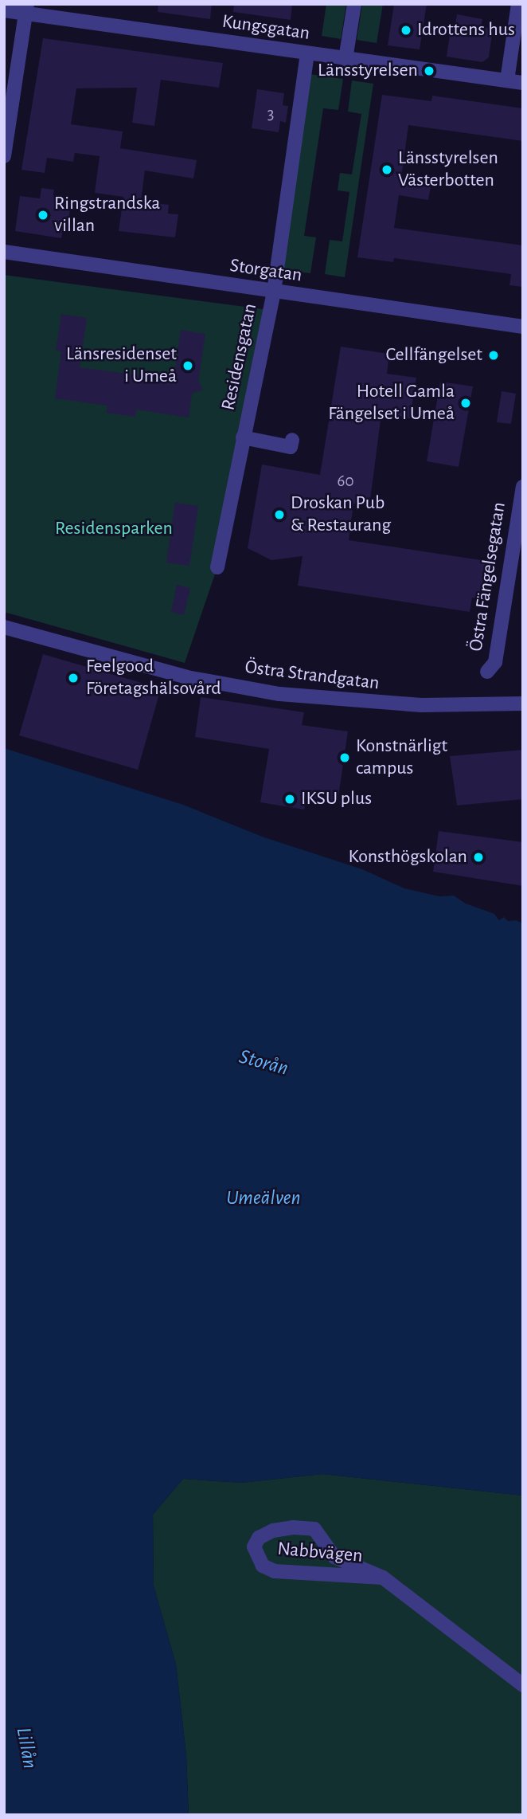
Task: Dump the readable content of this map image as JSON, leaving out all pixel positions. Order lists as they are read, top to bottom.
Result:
{
  "streets": {
    "street": [
      "Kungsgatan",
      "Storgatan",
      "Residensgatan",
      "Östra Fängelsegatan",
      "Östra Strandgatan",
      "Nabbvägen"
    ]
  },
  "crossings": [
    ["Kungsgatan", "Residensgatan"],
    ["Storgatan", "Residensgatan"]
  ],
  "water": ["Storån", "Umeälven", "Lillån"],
  "parks": ["Residensparken"],
  "places": [
    "Idrottens hus",
    "Länsstyrelsen",
    "Länsstyrelsen Västerbotten",
    "Ringstrandska villan",
    "Cellfängelset",
    "Länsresidenset i Umeå",
    "Hotell Gamla Fängelset i Umeå",
    "Droskan Pub & Restaurang",
    "Feelgood Företagshälsovård",
    "Konstnärligt campus",
    "IKSU plus",
    "Konsthögskolan"
  ],
  "house_numbers": ["3", "60"]
}
